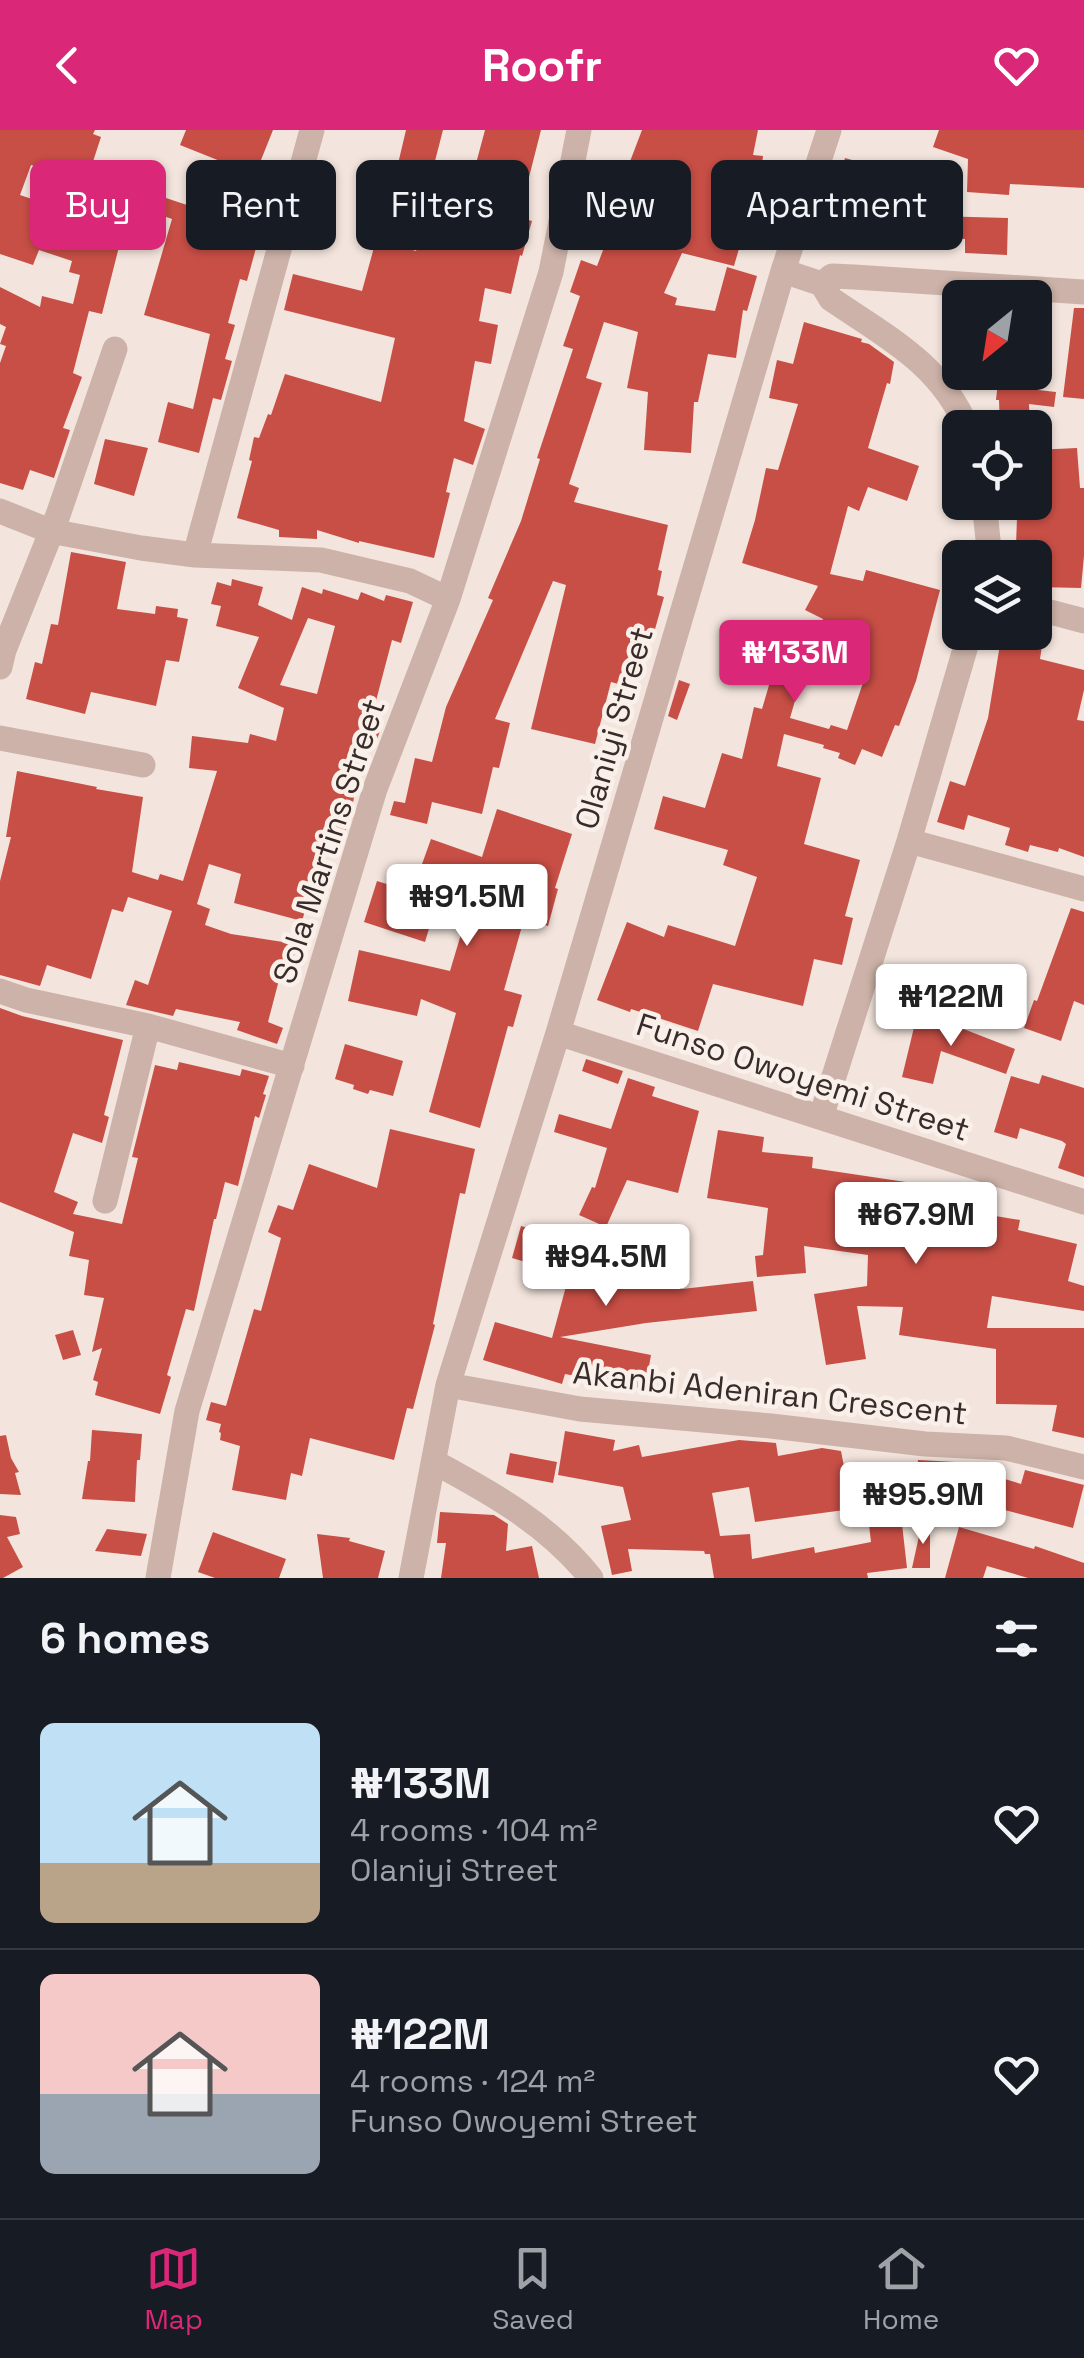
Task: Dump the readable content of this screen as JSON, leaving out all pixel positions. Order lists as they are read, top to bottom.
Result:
{
  "streets": {
    "street": [
      "Olaniyi Street",
      "Sola Martins Street",
      "Funso Owoyemi Street",
      "Akanbi Adeniran Crescent"
    ]
  },
  "crossings": [
    ["Olaniyi Street", "Funso Owoyemi Street"],
    ["Olaniyi Street", "Akanbi Adeniran Crescent"]
  ],
  "north": "bottom left",
  "page": {
    "header": "Roofr",
    "chip": [
      "Buy",
      "Rent",
      "Filters",
      "New",
      "Apartment"
    ],
    "price": [
      "₦133M",
      "₦91.5M",
      "₦122M",
      "₦67.9M",
      "₦94.5M",
      "₦95.9M"
    ],
    "heading": "6 homes",
    "list": [
      {
        "name": "₦133M",
        "note": "4 rooms · 104 m² · Olaniyi Street"
      },
      {
        "name": "₦122M",
        "note": "4 rooms · 124 m² · Funso Owoyemi Street"
      }
    ],
    "tabs": ["Map", "Saved", "Home"]
  }
}
